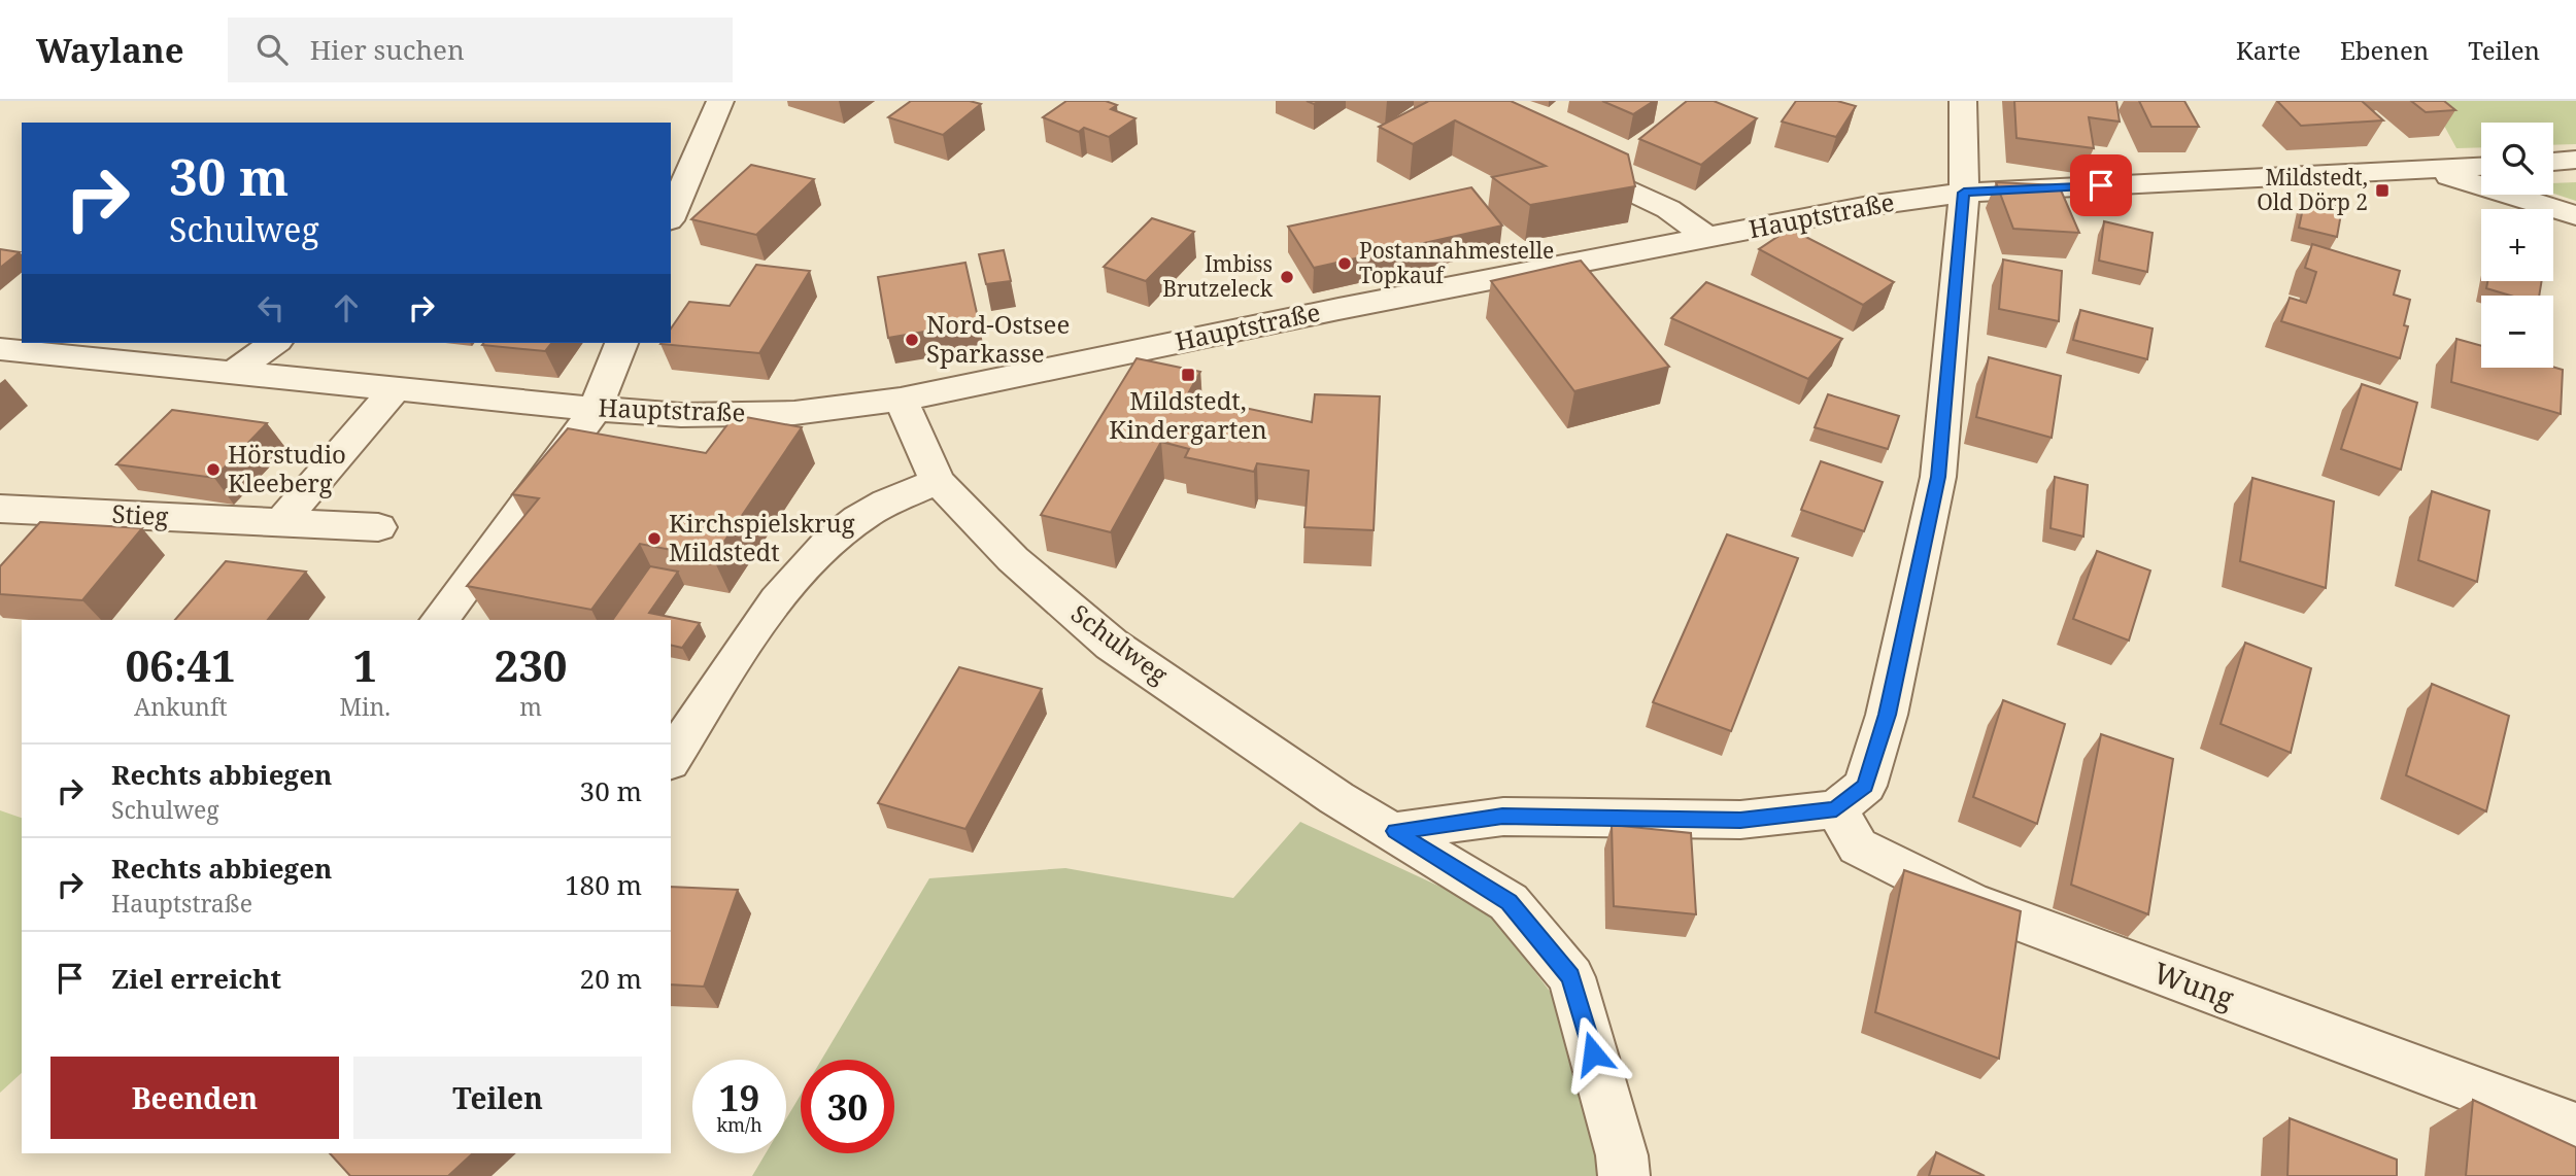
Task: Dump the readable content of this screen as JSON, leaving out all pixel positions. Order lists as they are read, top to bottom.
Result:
{
  "streets": {
    "street": [
      "Hauptstraße",
      "Stieg",
      "Schulweg",
      "Wung"
    ]
  },
  "crossings": [
    ["Hauptstraße", "Schulweg"]
  ],
  "places": {
    "transit": ["Mildstedt, Old Dörp 2", "Mildstedt, Kindergarten"],
    "other": [
      "Postannahmestelle Topkauf",
      "Imbiss Brutzeleck",
      "Nord-Ostsee Sparkasse",
      "Hörstudio Kleeberg",
      "Kirchspielskrug Mildstedt"
    ]
  },
  "page": {
    "header": "Waylane",
    "search": "Hier suchen",
    "nav": ["Karte", "Ebenen", "Teilen"],
    "map_buttons": ["+", "−"],
    "turn": ["30 m", "Schulweg"],
    "eta": [
      "06:41",
      "Ankunft",
      "1",
      "Min.",
      "230",
      "m"
    ],
    "list": [
      {
        "name": "Rechts abbiegen",
        "note": "Schulweg",
        "value": "30 m"
      },
      {
        "name": "Rechts abbiegen",
        "note": "Hauptstraße",
        "value": "180 m"
      },
      {
        "name": "Ziel erreicht",
        "value": "20 m"
      }
    ],
    "buttons": ["Beenden", "Teilen"],
    "speed": "19 km/h",
    "limit": "30"
  }
}
